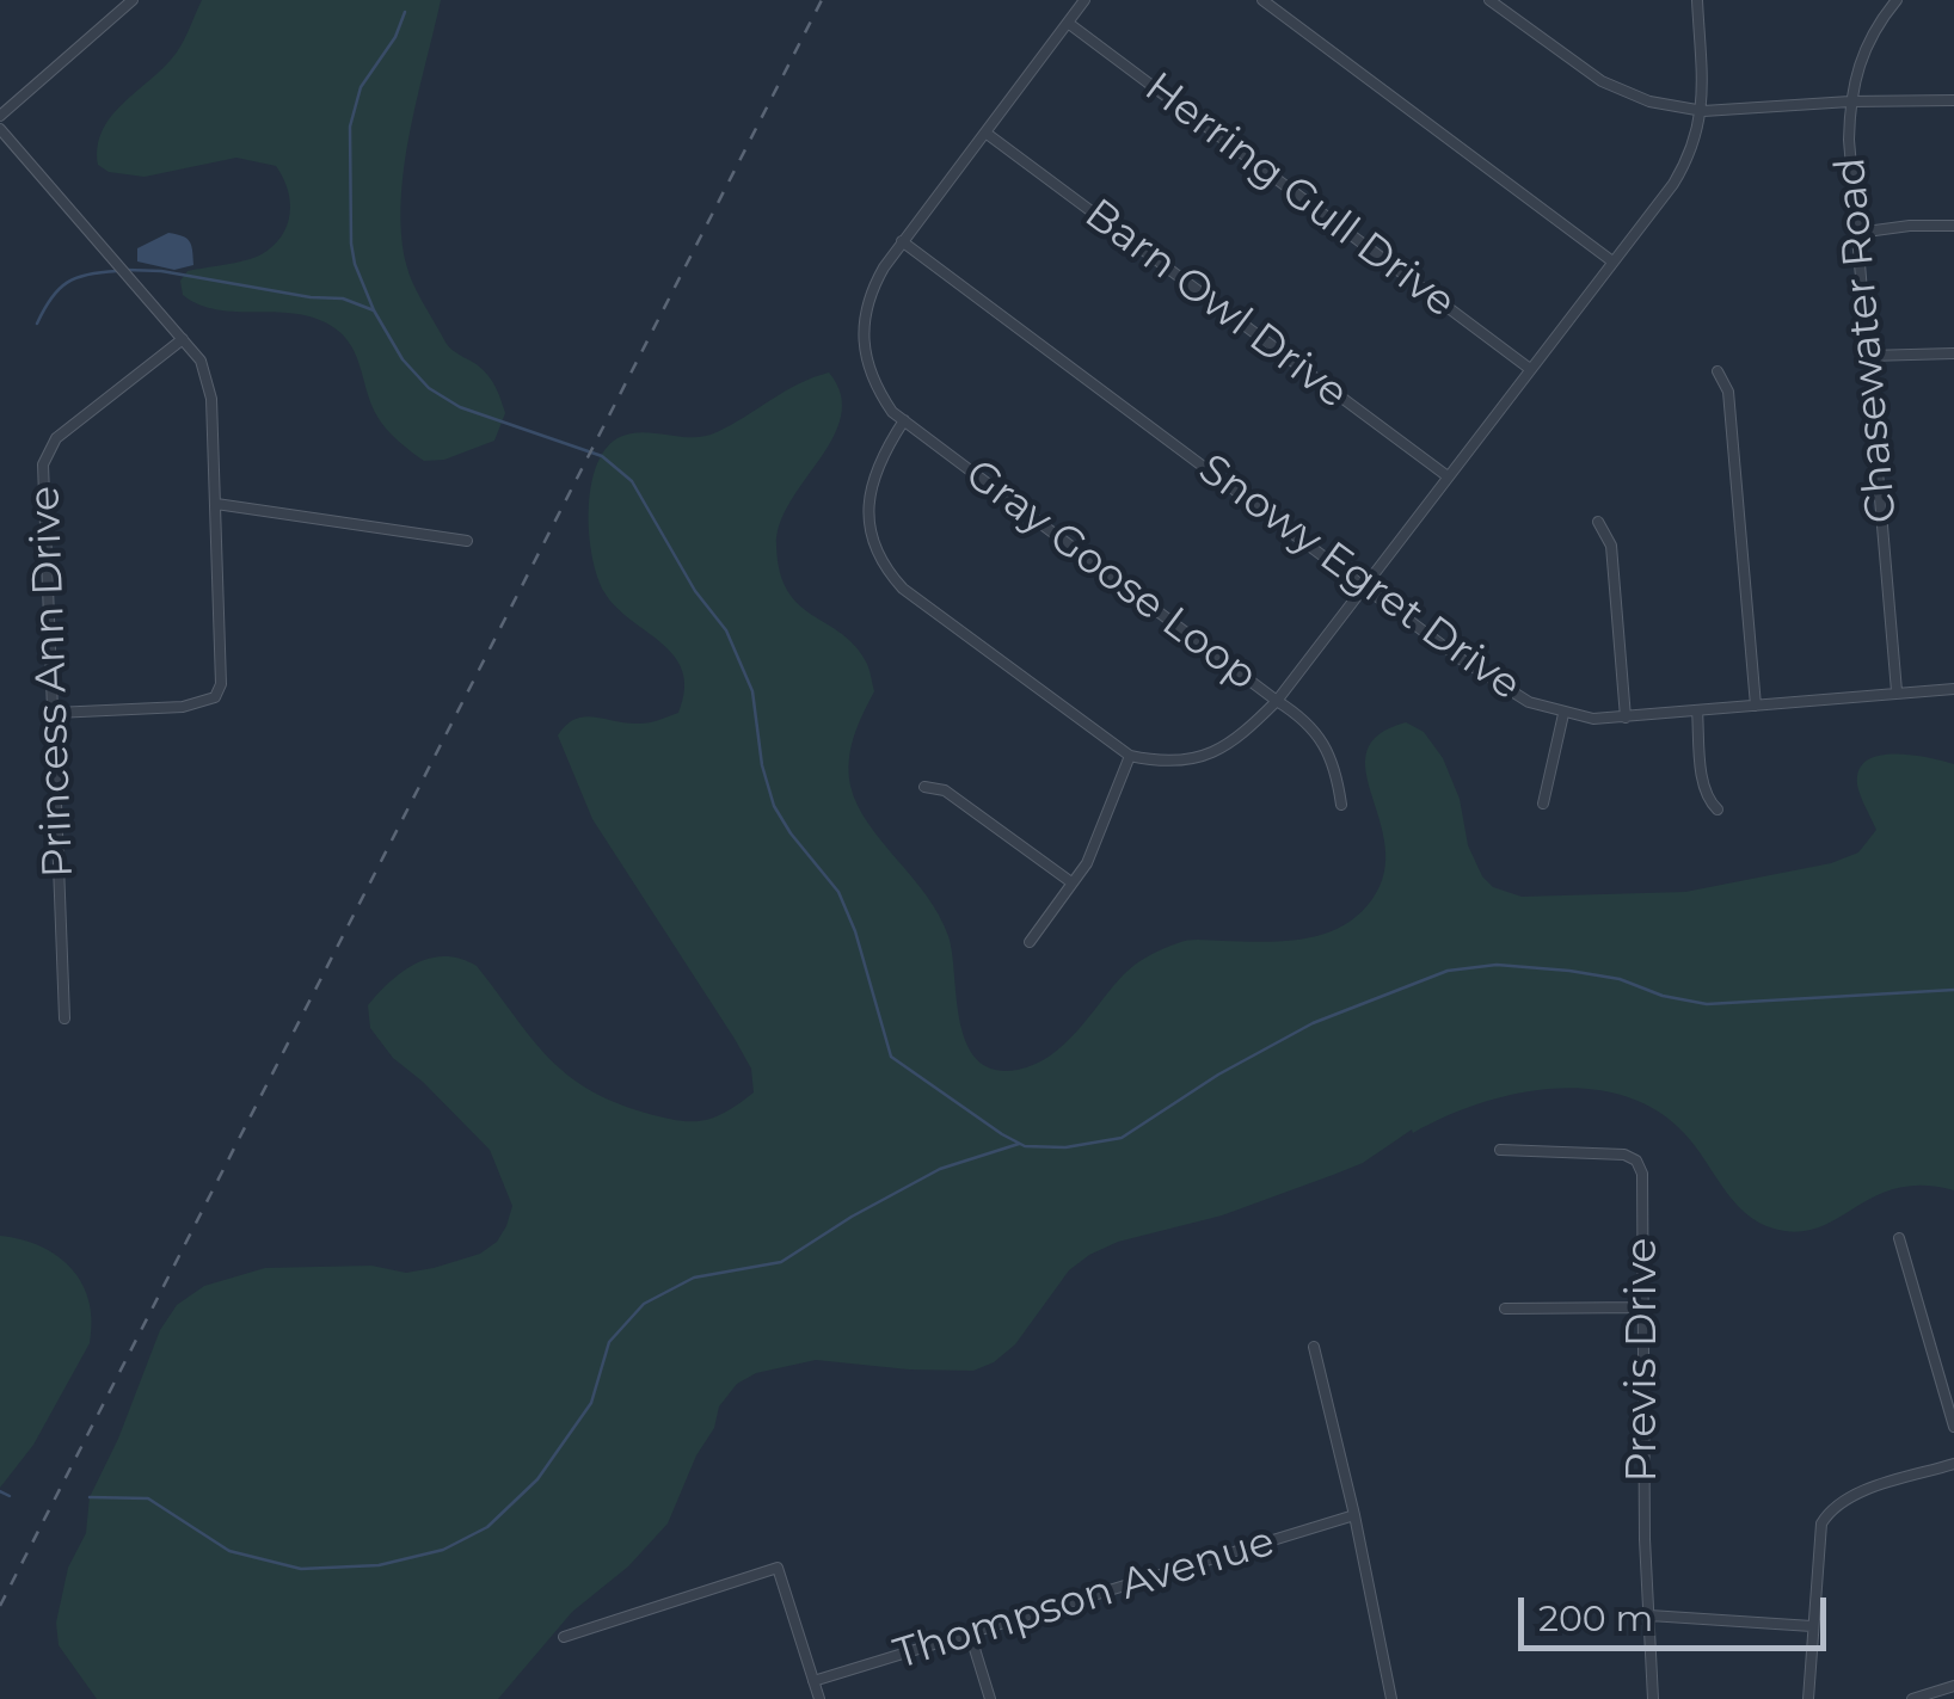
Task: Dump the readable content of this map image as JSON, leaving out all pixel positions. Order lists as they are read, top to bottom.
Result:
{
  "streets": {
    "street": [
      "Herring Gull Drive",
      "Barn Owl Drive",
      "Chasewater Road",
      "Gray Goose Loop",
      "Snowy Egret Drive",
      "Princess Ann Drive",
      "Previs Drive",
      "Thompson Avenue"
    ]
  },
  "crossings": [
    ["Herring Gull Drive", "Gray Goose Loop"],
    ["Barn Owl Drive", "Gray Goose Loop"],
    ["Chasewater Road", "Snowy Egret Drive"],
    ["Gray Goose Loop", "Snowy Egret Drive"]
  ],
  "scale_bar": "200 m"
}
